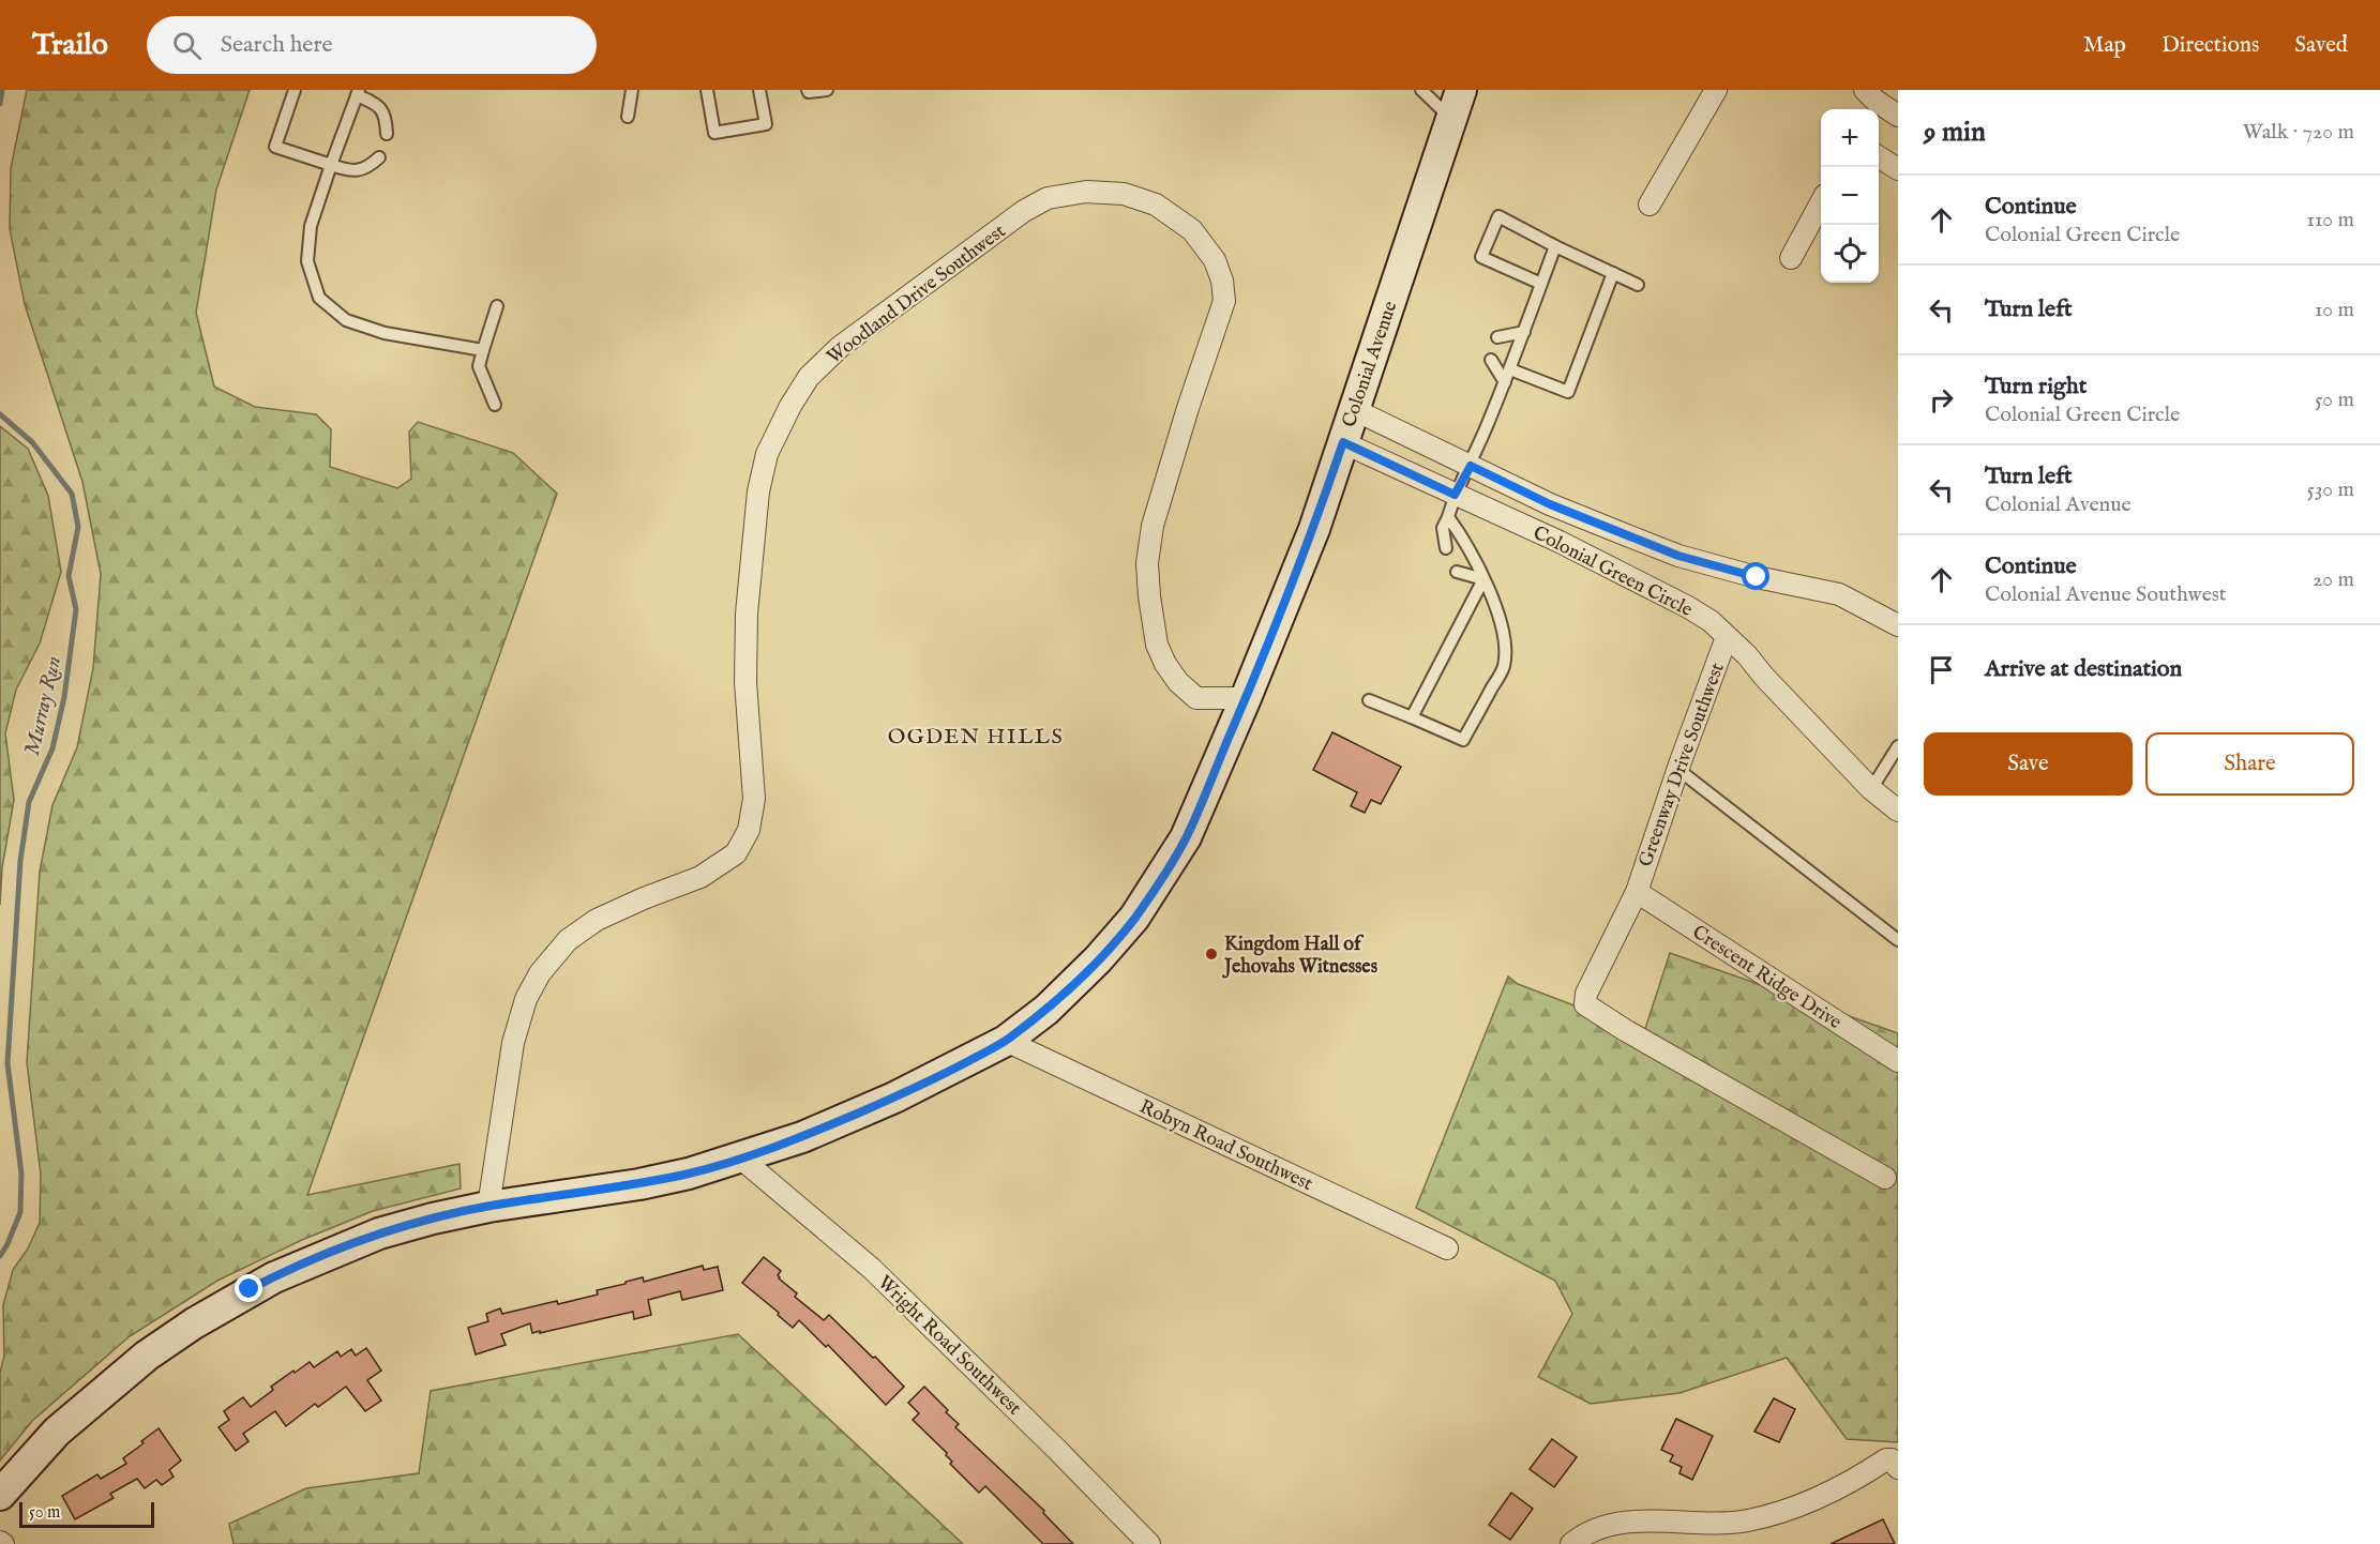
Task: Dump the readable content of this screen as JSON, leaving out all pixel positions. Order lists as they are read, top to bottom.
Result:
{
  "streets": {
    "main road": ["Colonial Avenue"],
    "street": [
      "Woodland Drive Southwest",
      "Colonial Green Circle",
      "Greenway Drive Southwest",
      "Crescent Ridge Drive",
      "Robyn Road Southwest",
      "Wright Road Southwest"
    ]
  },
  "crossings": [
    ["Woodland Drive Southwest", "Colonial Avenue"],
    ["Colonial Avenue", "Colonial Green Circle"],
    ["Colonial Avenue", "Robyn Road Southwest"],
    ["Colonial Avenue", "Wright Road Southwest"],
    ["Colonial Green Circle", "Greenway Drive Southwest"],
    ["Greenway Drive Southwest", "Crescent Ridge Drive"]
  ],
  "districts": ["OGDEN HILLS"],
  "water": ["Murray Run"],
  "places": ["Kingdom Hall of Jehovahs Witnesses"],
  "scale_bar": "50 m",
  "page": {
    "header": "Trailo",
    "search": "Search here",
    "nav": ["Map", "Directions", "Saved"],
    "heading": ["9 min", "Walk · 720 m"],
    "map_buttons": ["+", "−"],
    "list": [
      ["Continue", "Colonial Green Circle", "110 m"],
      ["Turn left", "10 m"],
      ["Turn right", "Colonial Green Circle", "50 m"],
      ["Turn left", "Colonial Avenue", "530 m"],
      ["Continue", "Colonial Avenue Southwest", "20 m"],
      "Arrive at destination"
    ],
    "buttons": ["Save", "Share"],
    "scale": "50 m"
  }
}
